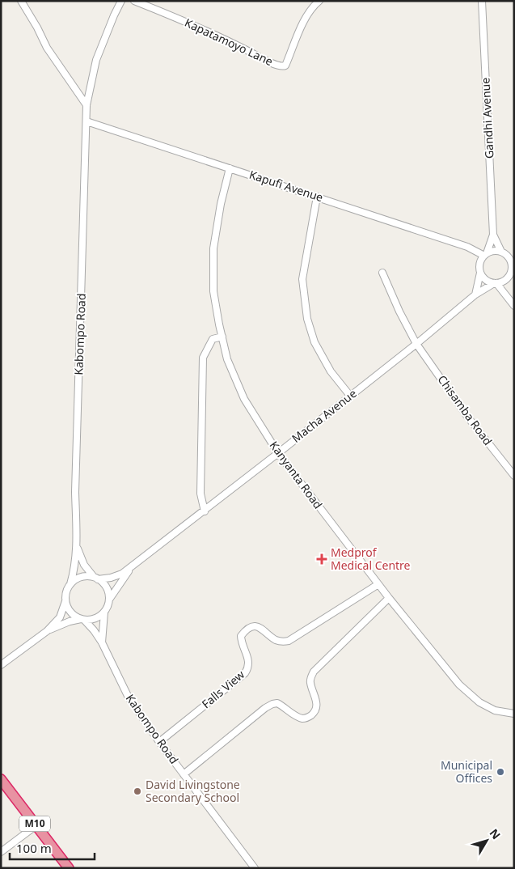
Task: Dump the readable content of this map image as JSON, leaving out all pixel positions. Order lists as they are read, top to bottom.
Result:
{
  "streets": {
    "highway": ["M10"],
    "street": [
      "Kapatamoyo Lane",
      "Gandhi Avenue",
      "Kapufi Avenue",
      "Kabompo Road",
      "Chisamba Road",
      "Macha Avenue",
      "Kanyanta Road",
      "Falls View"
    ]
  },
  "crossings": [
    ["Gandhi Avenue", "Kapufi Avenue"],
    ["Gandhi Avenue", "Macha Avenue"],
    ["Kapufi Avenue", "Kabompo Road"],
    ["Kapufi Avenue", "Macha Avenue"],
    ["Kapufi Avenue", "Kanyanta Road"],
    ["Kabompo Road", "Macha Avenue"],
    ["Kabompo Road", "Falls View"],
    ["Chisamba Road", "Macha Avenue"],
    ["Macha Avenue", "Kanyanta Road"],
    ["Kanyanta Road", "Falls View"]
  ],
  "places": {
    "health": ["Medprof Medical Centre"],
    "other": ["Municipal Offices", "David Livingstone Secondary School"]
  },
  "scale_bar": "100 m",
  "north": "top right"
}
